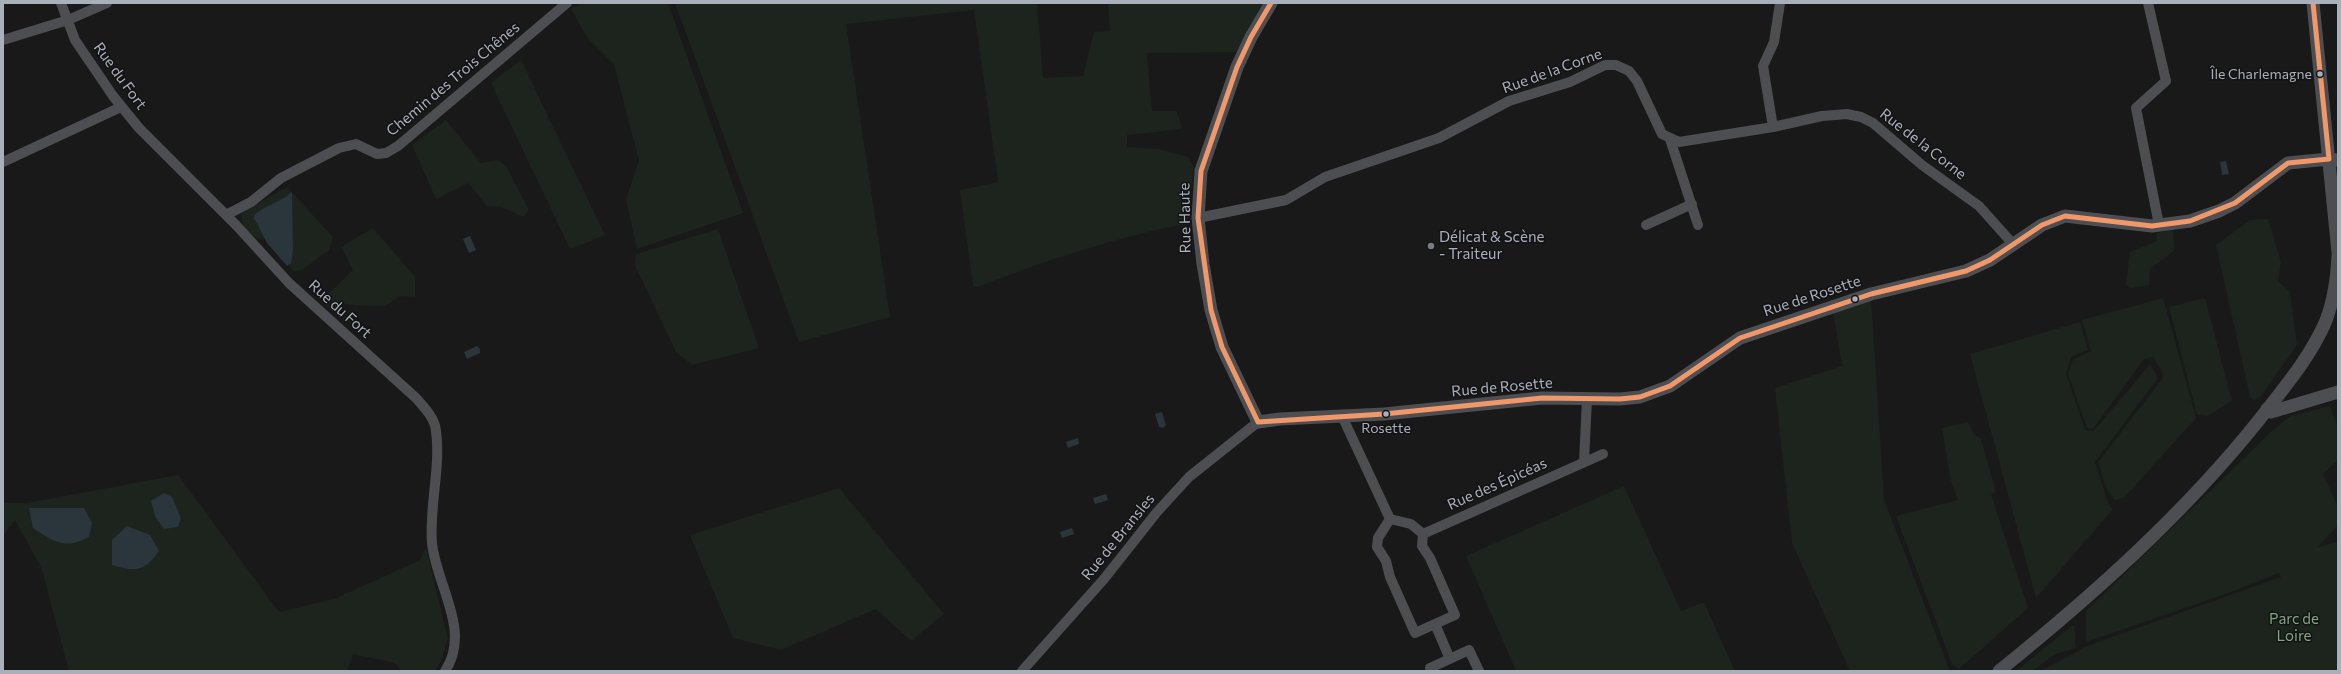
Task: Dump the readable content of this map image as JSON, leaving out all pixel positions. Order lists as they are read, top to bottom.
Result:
{
  "streets": {
    "street": [
      "Rue de la Corne",
      "Rue du Fort",
      "Chemin des Trois Chênes",
      "Rue Haute",
      "Rue de Rosette",
      "Rue des Épicéas",
      "Rue de Bransles"
    ]
  },
  "crossings": [
    ["Rue de la Corne", "Rue Haute"],
    ["Rue de la Corne", "Rue de Rosette"],
    ["Rue du Fort", "Chemin des Trois Chênes"],
    ["Rue Haute", "Rue de Rosette"],
    ["Rue Haute", "Rue de Bransles"],
    ["Rue de Rosette", "Rue de Bransles"]
  ],
  "parks": ["Parc de Loire"],
  "places": ["Île Charlemagne", "Délicat & Scène - Traiteur", "Rosette"]
}
